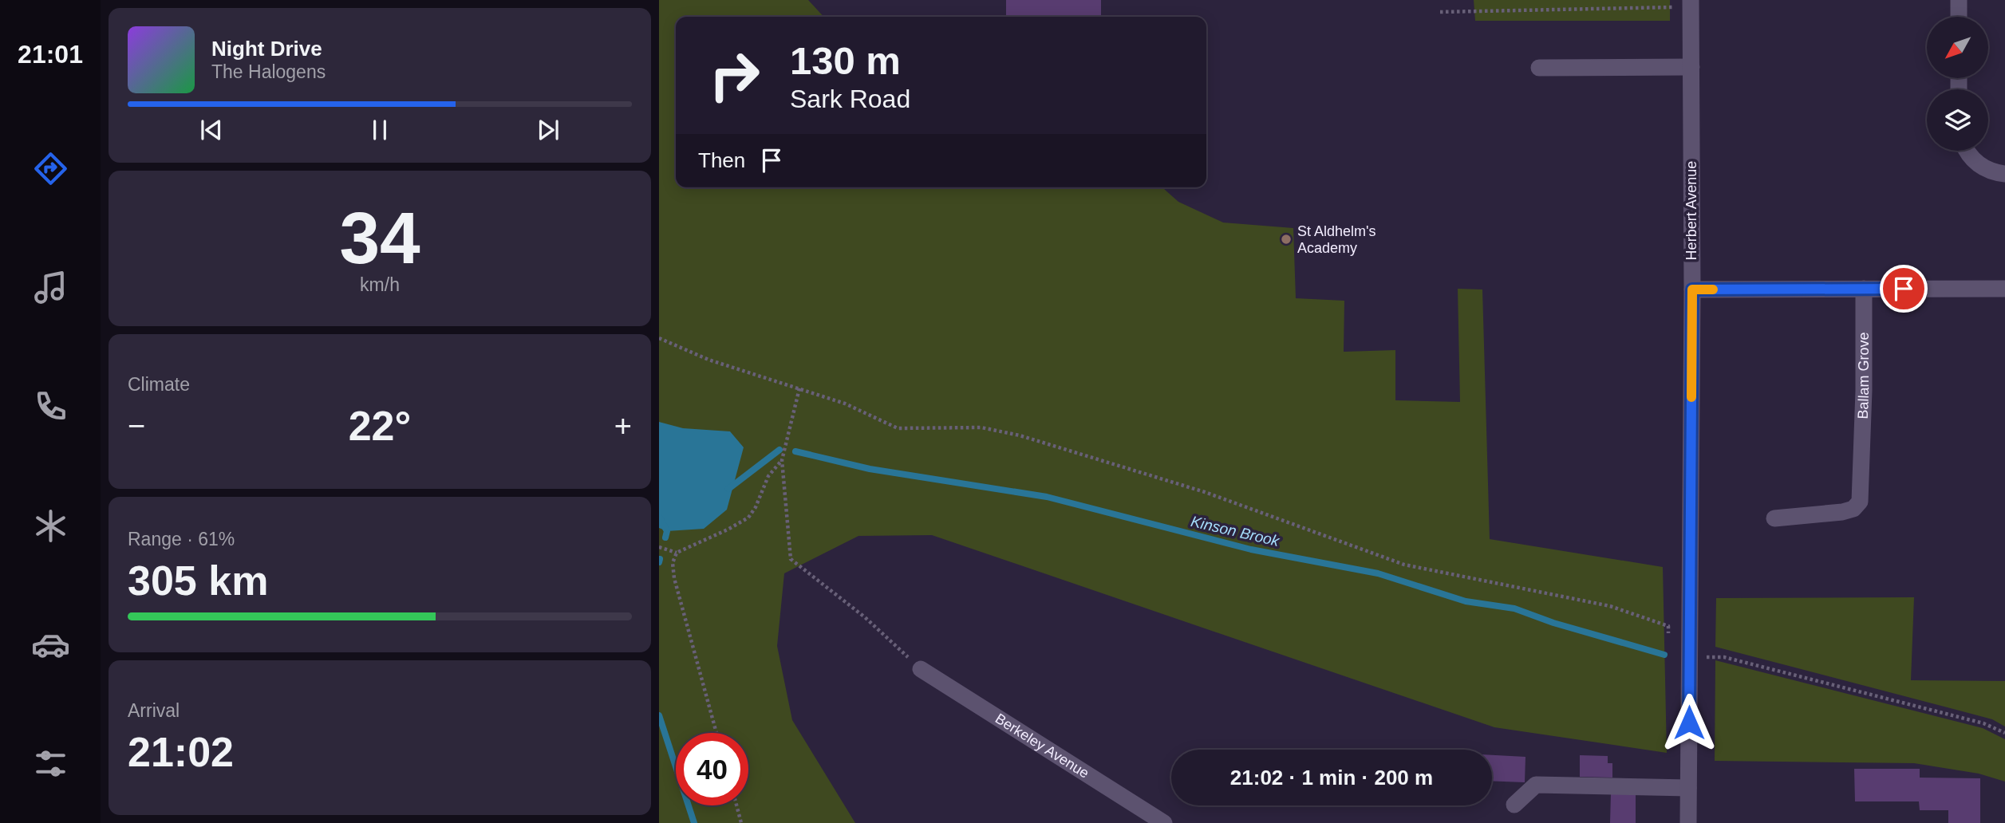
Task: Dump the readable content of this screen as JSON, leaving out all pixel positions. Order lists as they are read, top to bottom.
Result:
{
  "streets": {
    "street": ["Herbert Avenue", "Ballam Grove", "Berkeley Avenue"]
  },
  "water": ["Kinson Brook"],
  "places": ["St Aldhelm's Academy"],
  "north": "bottom left",
  "page": {
    "tabs": "21:01",
    "turn": ["130 m", "Sark Road"],
    "song": ["Night Drive", "The Halogens"],
    "then": "Then",
    "tile": [
      ["34", "km/h"],
      "Climate",
      ["Range · 61%", "305 km"],
      ["Arrival", "21:02"]
    ],
    "heat": ["−", "22°", "+"],
    "limit": "40",
    "trip": "21:02 · 1 min · 200 m"
  }
}
